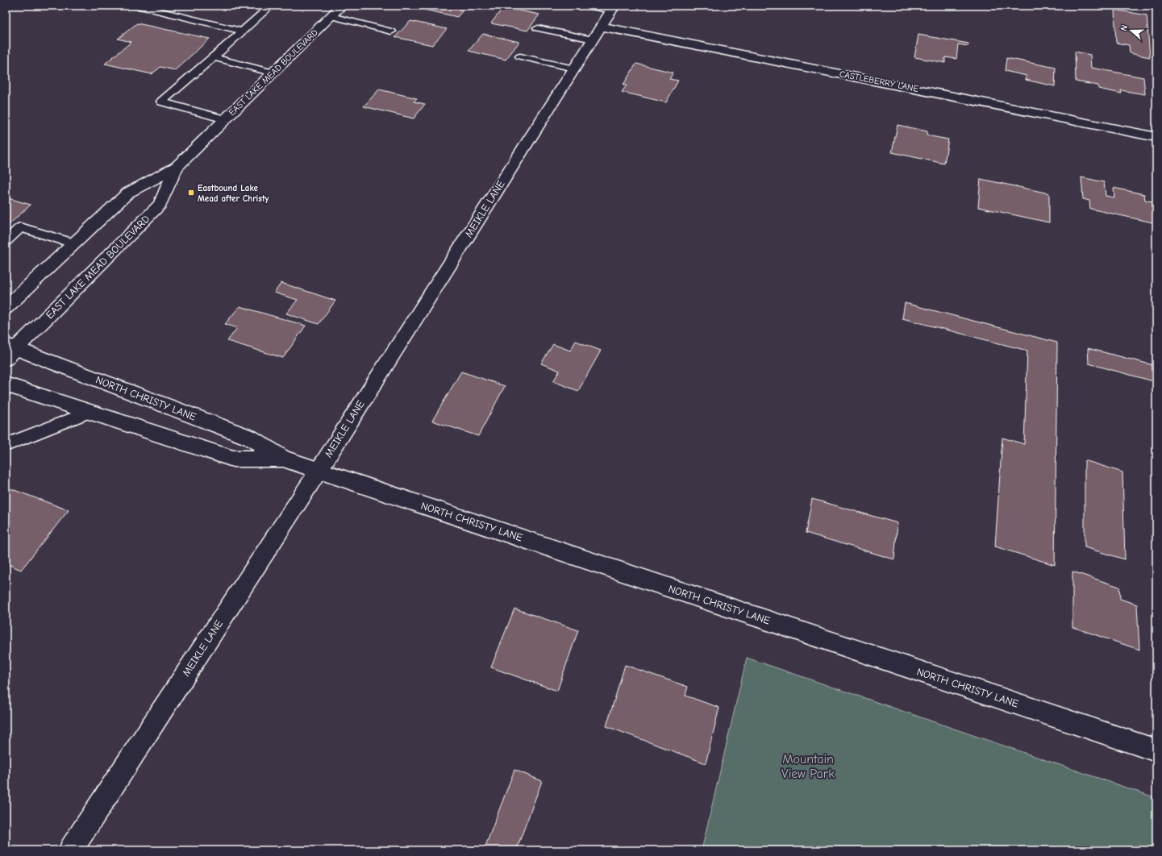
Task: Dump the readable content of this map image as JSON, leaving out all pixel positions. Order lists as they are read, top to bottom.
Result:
{
  "streets": {
    "street": [
      "EAST LAKE MEAD BOULEVARD",
      "CASTLEBERRY LANE",
      "MEIKLE LANE",
      "NORTH CHRISTY LANE"
    ]
  },
  "crossings": [
    ["EAST LAKE MEAD BOULEVARD", "NORTH CHRISTY LANE"],
    ["CASTLEBERRY LANE", "MEIKLE LANE"],
    ["MEIKLE LANE", "NORTH CHRISTY LANE"]
  ],
  "parks": ["Mountain View Park"],
  "places": {
    "transit": ["Eastbound Lake Mead after Christy"]
  },
  "north": "left"
}
